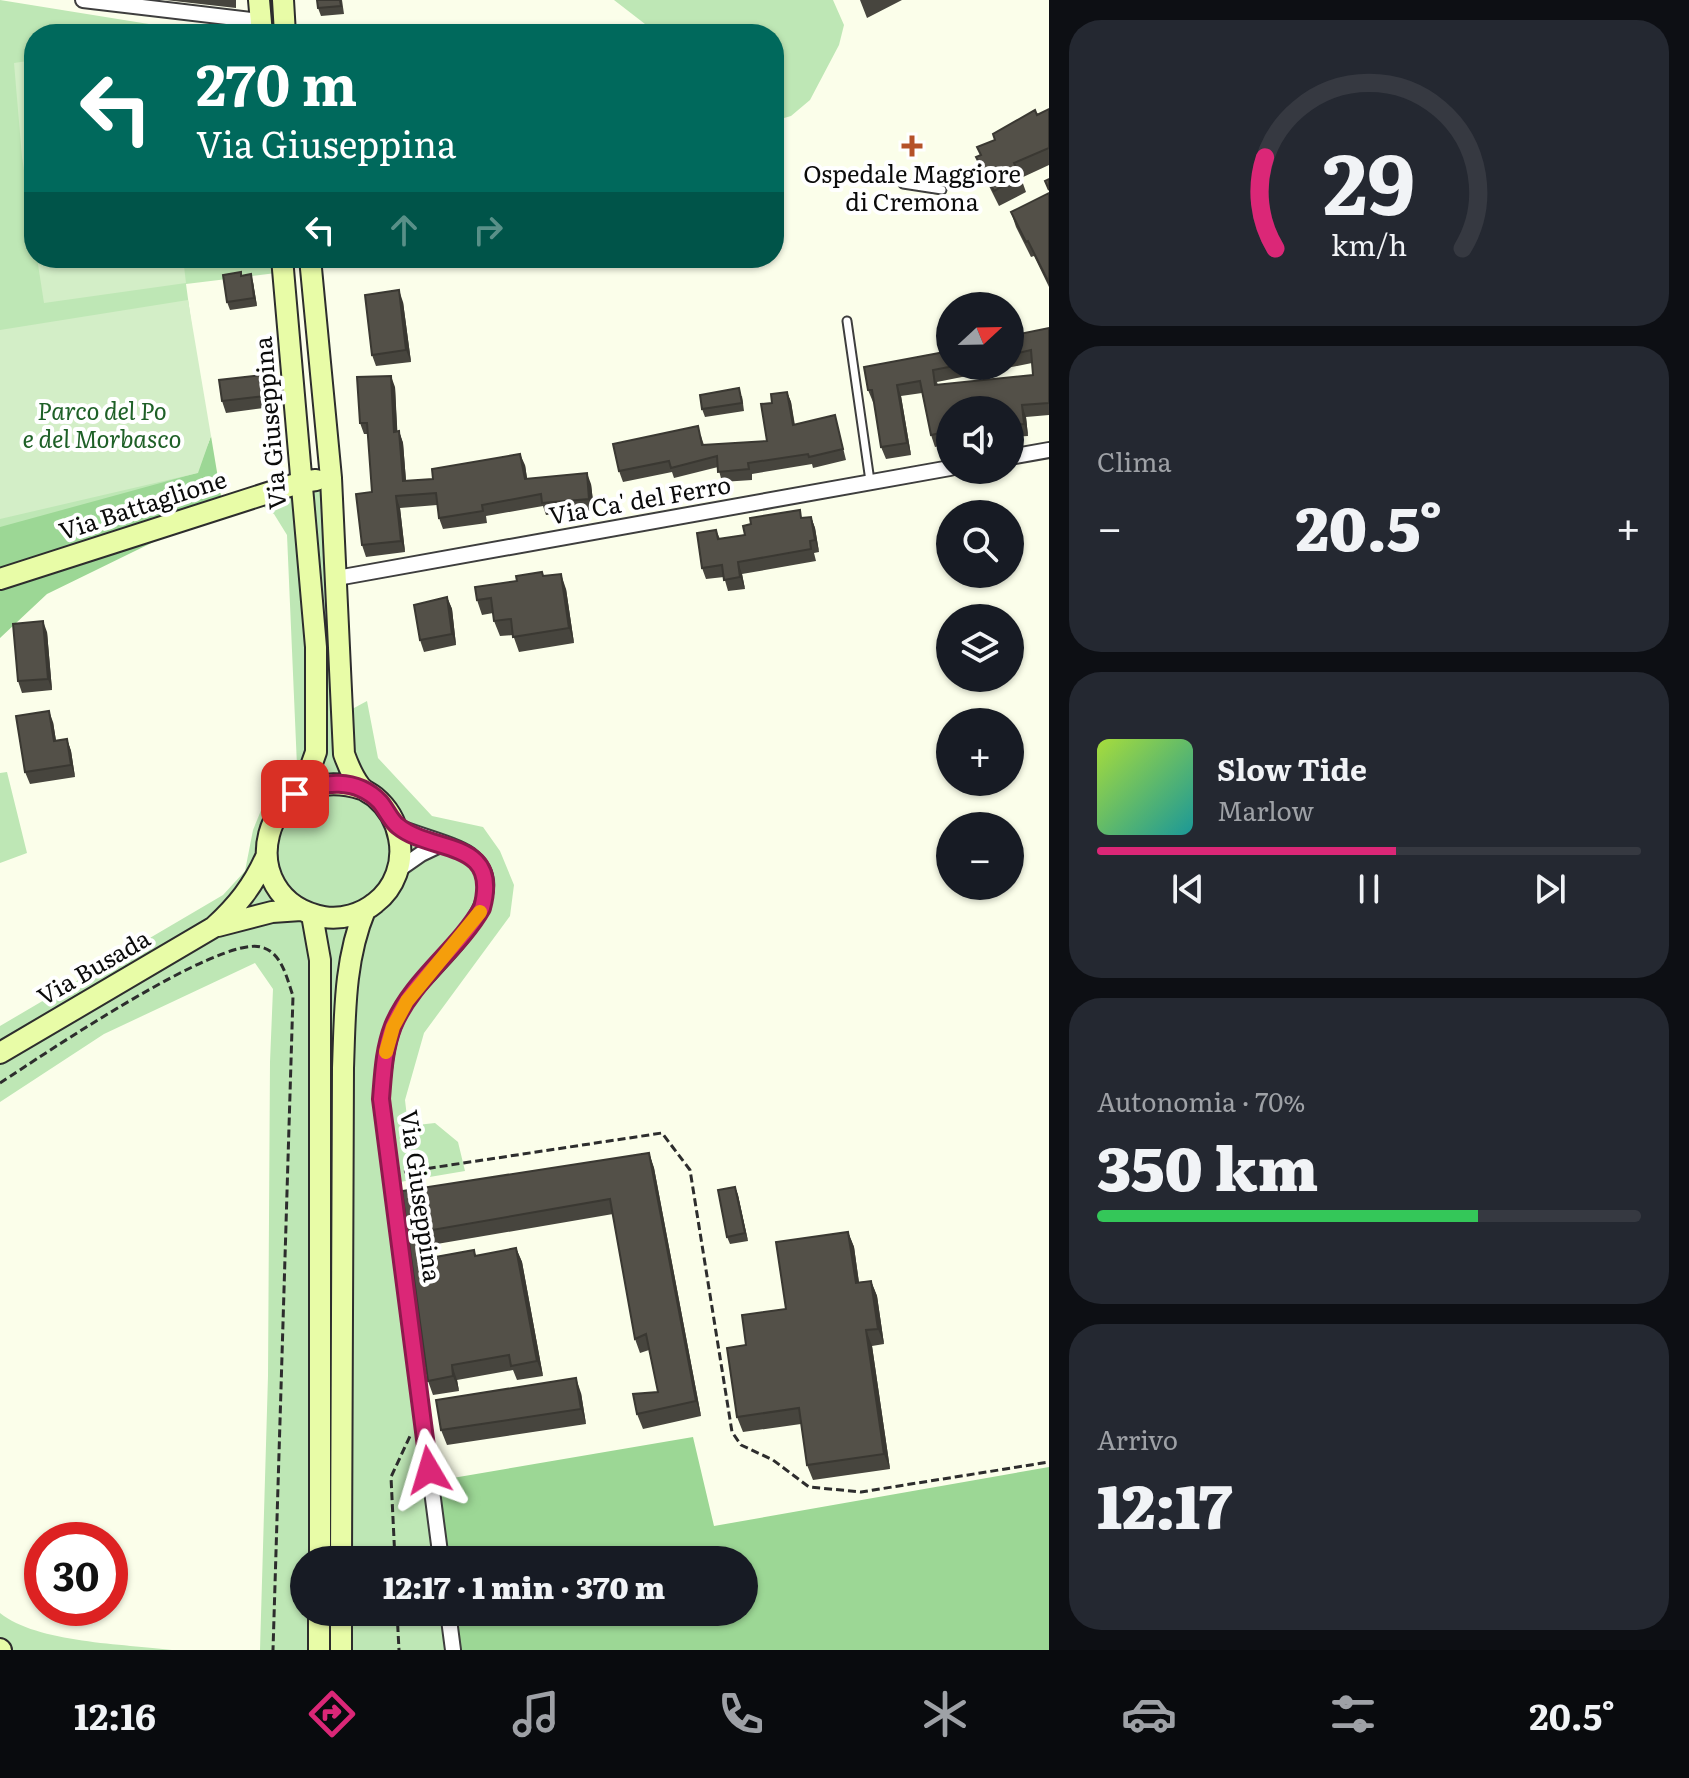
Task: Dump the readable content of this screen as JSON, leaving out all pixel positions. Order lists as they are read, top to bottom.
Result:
{
  "streets": {
    "main road": ["Via Giuseppina", "Via Battaglione", "Via Busada"],
    "street": ["Via Ca' del Ferro"]
  },
  "crossings": [
    ["Via Giuseppina", "Via Battaglione"],
    ["Via Giuseppina", "Via Busada"]
  ],
  "parks": ["Parco del Po e del Morbasco"],
  "places": {
    "health": ["Ospedale Maggiore di Cremona"]
  },
  "north": "right",
  "page": {
    "turn": ["270 m", "Via Giuseppina"],
    "map_buttons": ["+", "−"],
    "tile": [
      "Clima",
      ["Autonomia · 70%", "350 km"],
      ["Arrivo", "12:17"]
    ],
    "heat": ["−", "20.5°", "+"],
    "song": ["Slow Tide", "Marlow"],
    "limit": "30",
    "trip": "12:17 · 1 min · 370 m",
    "tabs": ["12:16", "20.5°"],
    "gauge": ["29", "km/h"]
  }
}
